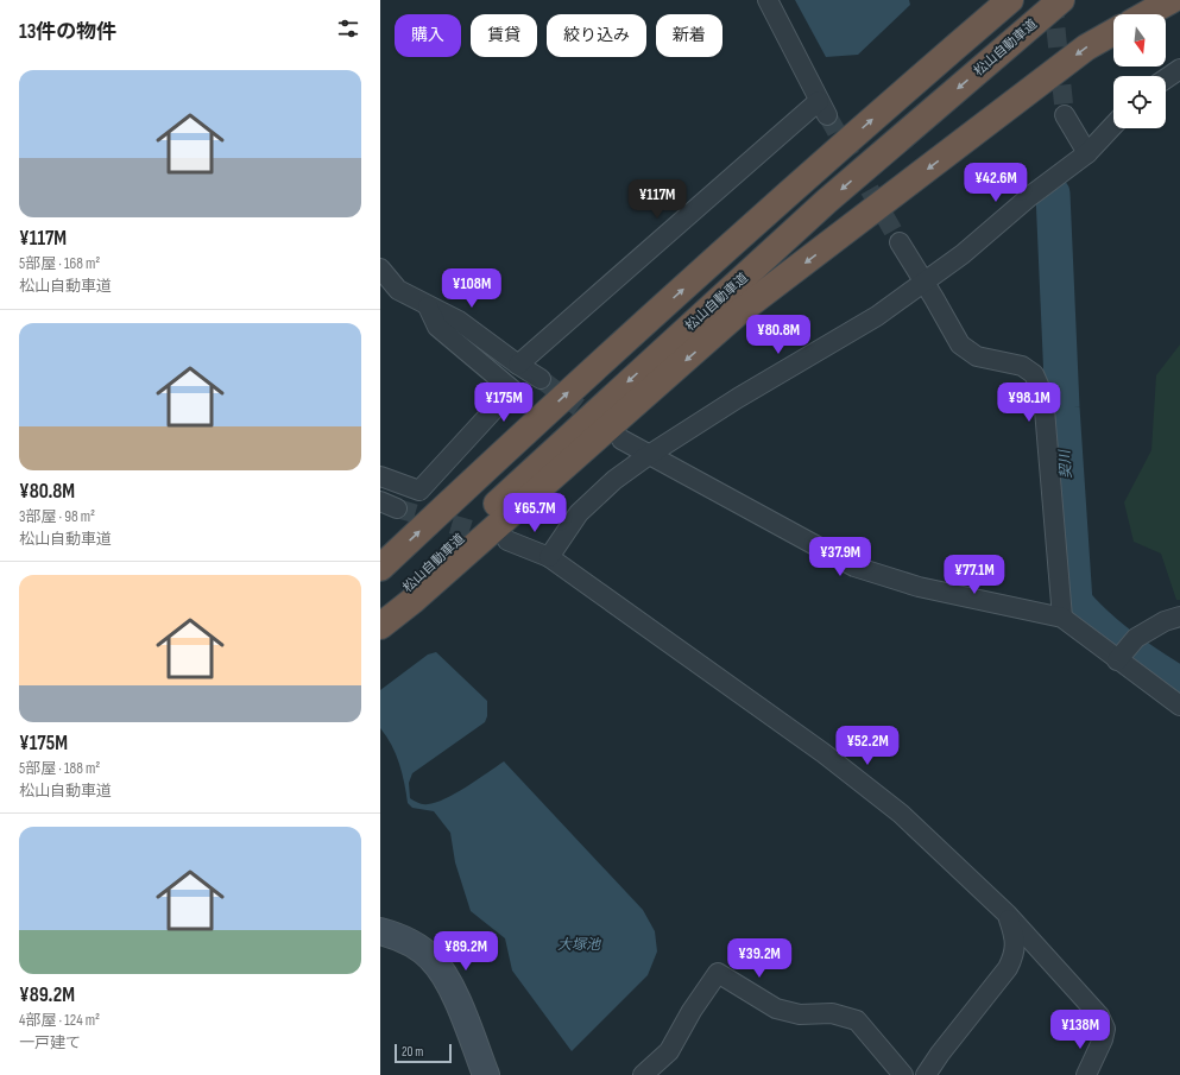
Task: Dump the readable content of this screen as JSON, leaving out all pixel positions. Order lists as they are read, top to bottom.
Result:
{
  "streets": {
    "highway": ["松山自動車道"]
  },
  "water": ["契川", "大塚池"],
  "scale_bar": "20 m",
  "north": "bottom",
  "page": {
    "heading": "13件の物件",
    "chip": [
      "購入",
      "賃貸",
      "絞り込み",
      "新着"
    ],
    "list": [
      {
        "name": "¥117M",
        "note": "5部屋 · 168 m² · 松山自動車道"
      },
      {
        "name": "¥80.8M",
        "note": "3部屋 · 98 m² · 松山自動車道"
      },
      {
        "name": "¥175M",
        "note": "5部屋 · 188 m² · 松山自動車道"
      },
      {
        "name": "¥89.2M",
        "note": "4部屋 · 124 m² · 一戸建て"
      }
    ],
    "price": [
      "¥42.6M",
      "¥117M",
      "¥108M",
      "¥80.8M",
      "¥175M",
      "¥98.1M",
      "¥65.7M",
      "¥37.9M",
      "¥77.1M",
      "¥52.2M",
      "¥89.2M",
      "¥39.2M",
      "¥138M"
    ],
    "scale": "20 m"
  }
}
